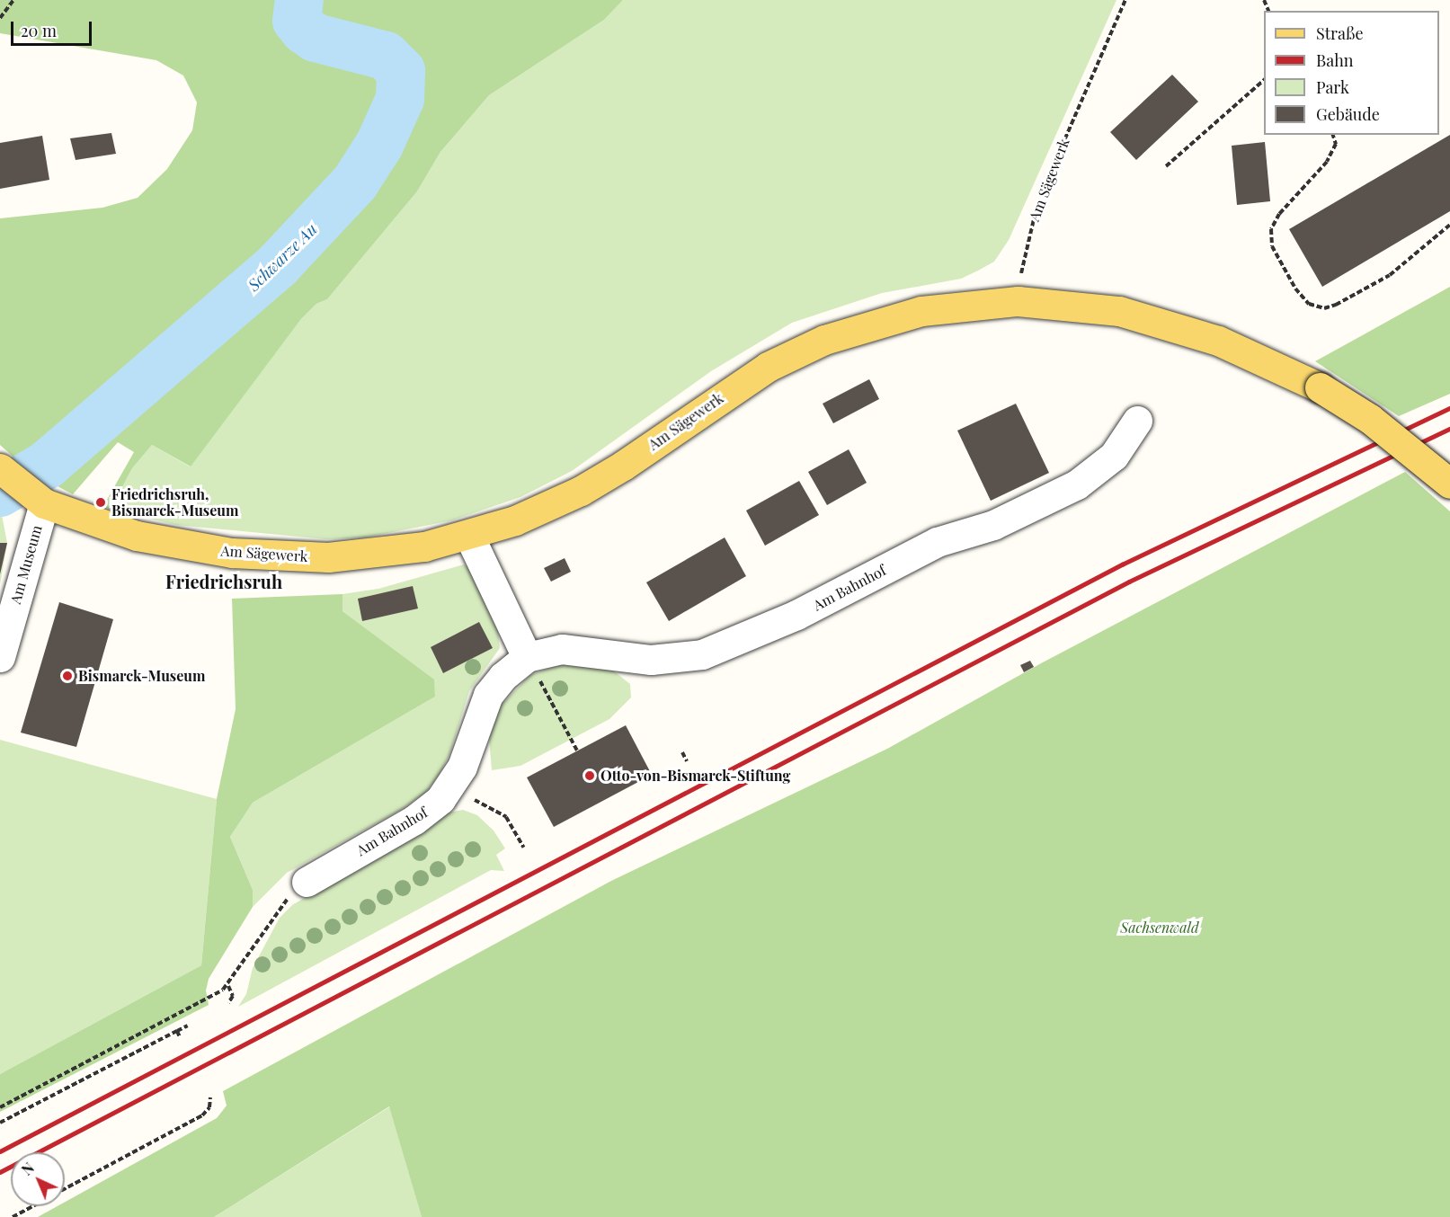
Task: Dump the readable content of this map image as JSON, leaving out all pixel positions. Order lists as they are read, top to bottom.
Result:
{
  "streets": {
    "main road": ["Am Sägewerk"],
    "street": ["Am Museum", "Am Bahnhof"]
  },
  "crossings": [
    ["Am Sägewerk", "Am Museum"]
  ],
  "districts": ["Friedrichsruh"],
  "water": ["Schwarze Au"],
  "parks": ["Sachsenwald"],
  "places": ["Friedrichsruh, Bismarck-Museum", "Bismarck-Museum", "Otto-von-Bismarck-Stiftung"],
  "legend": [
    "Straße",
    "Bahn",
    "Park",
    "Gebäude"
  ],
  "scale_bar": "20 m",
  "north": "top left"
}
